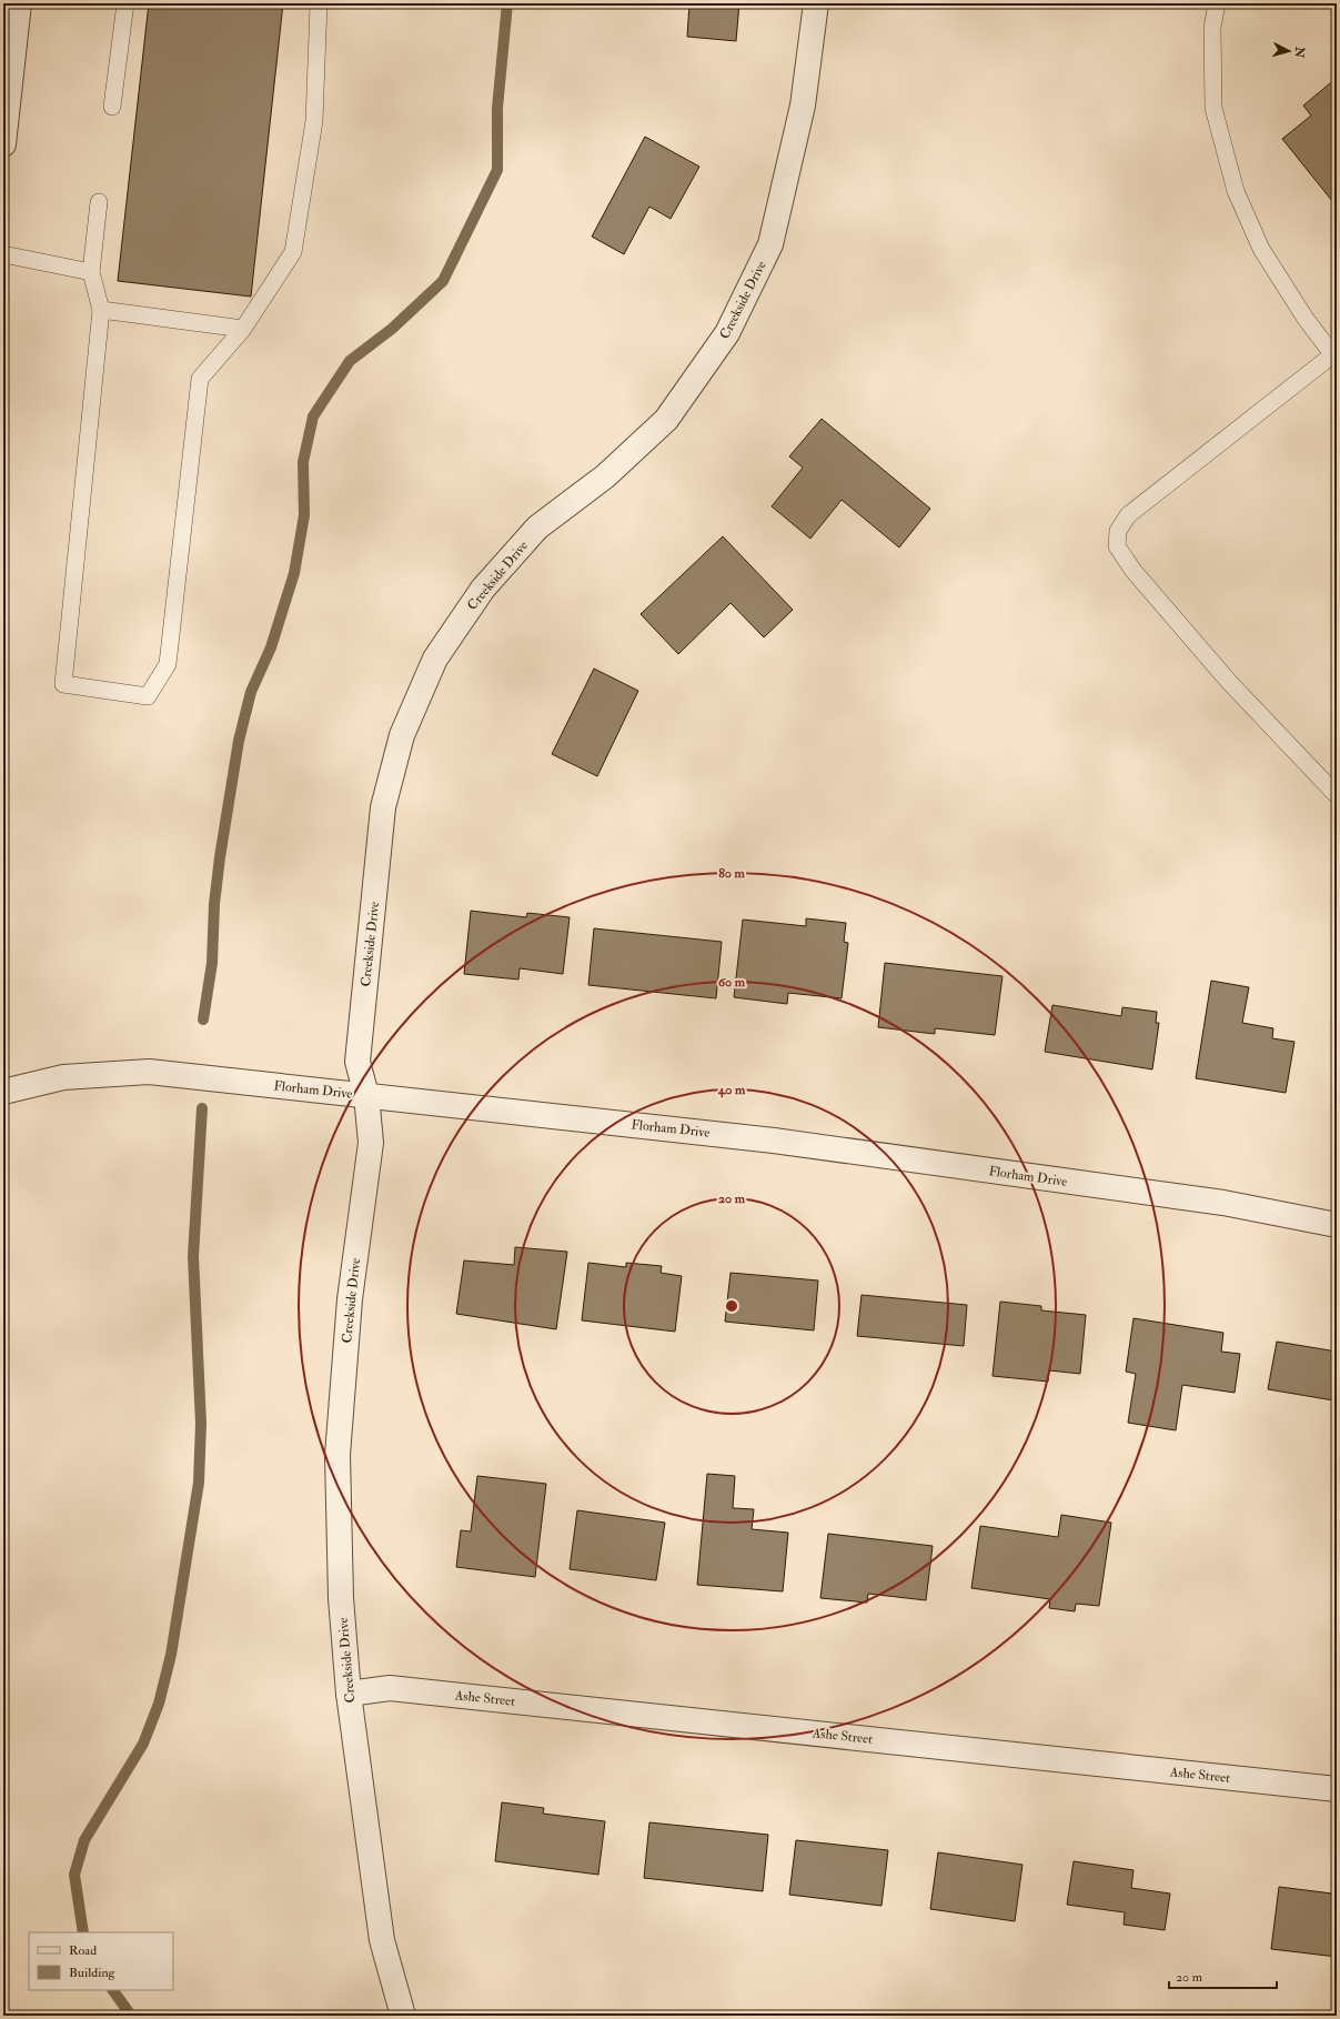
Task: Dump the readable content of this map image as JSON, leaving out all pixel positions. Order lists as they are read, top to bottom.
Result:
{
  "streets": {
    "street": ["Creekside Drive", "Florham Drive", "Ashe Street"]
  },
  "crossings": [
    ["Creekside Drive", "Florham Drive"],
    ["Creekside Drive", "Ashe Street"]
  ],
  "legend": ["Road", "Building"],
  "scale_bar": "20 m",
  "north": "right",
  "rings": [
    "80 m",
    "60 m",
    "40 m",
    "20 m"
  ]
}
